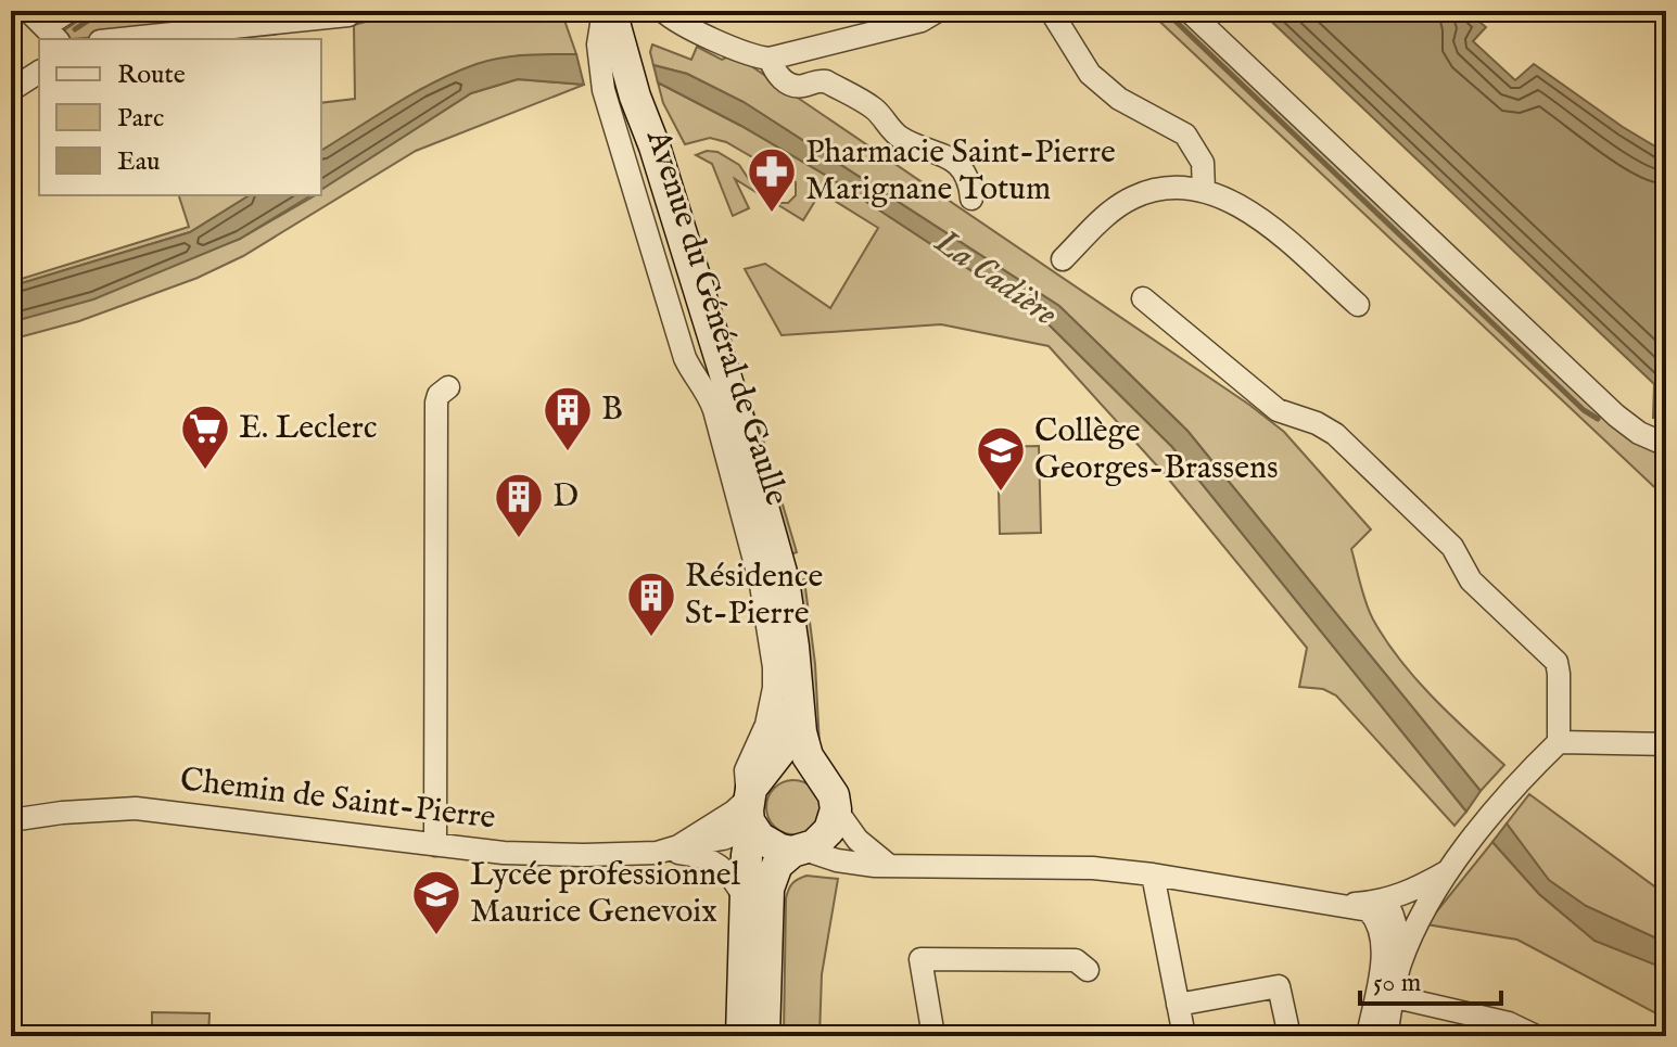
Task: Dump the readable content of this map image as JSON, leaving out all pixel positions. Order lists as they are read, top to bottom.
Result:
{
  "streets": {
    "street": ["Avenue du Général de Gaulle", "Chemin de Saint-Pierre"]
  },
  "crossings": [
    ["Avenue du Général de Gaulle", "Chemin de Saint-Pierre"]
  ],
  "water": ["La Cadière"],
  "places": {
    "pharmacy": ["Pharmacie Saint-Pierre Marignane Totum"],
    "building": ["B", "D", "Résidence St-Pierre"],
    "supermarket": ["E. Leclerc"],
    "school or university": ["Collège Georges-Brassens", "Lycée professionnel Maurice Genevoix"]
  },
  "legend": ["Route", "Parc", "Eau"],
  "scale_bar": "50 m"
}
